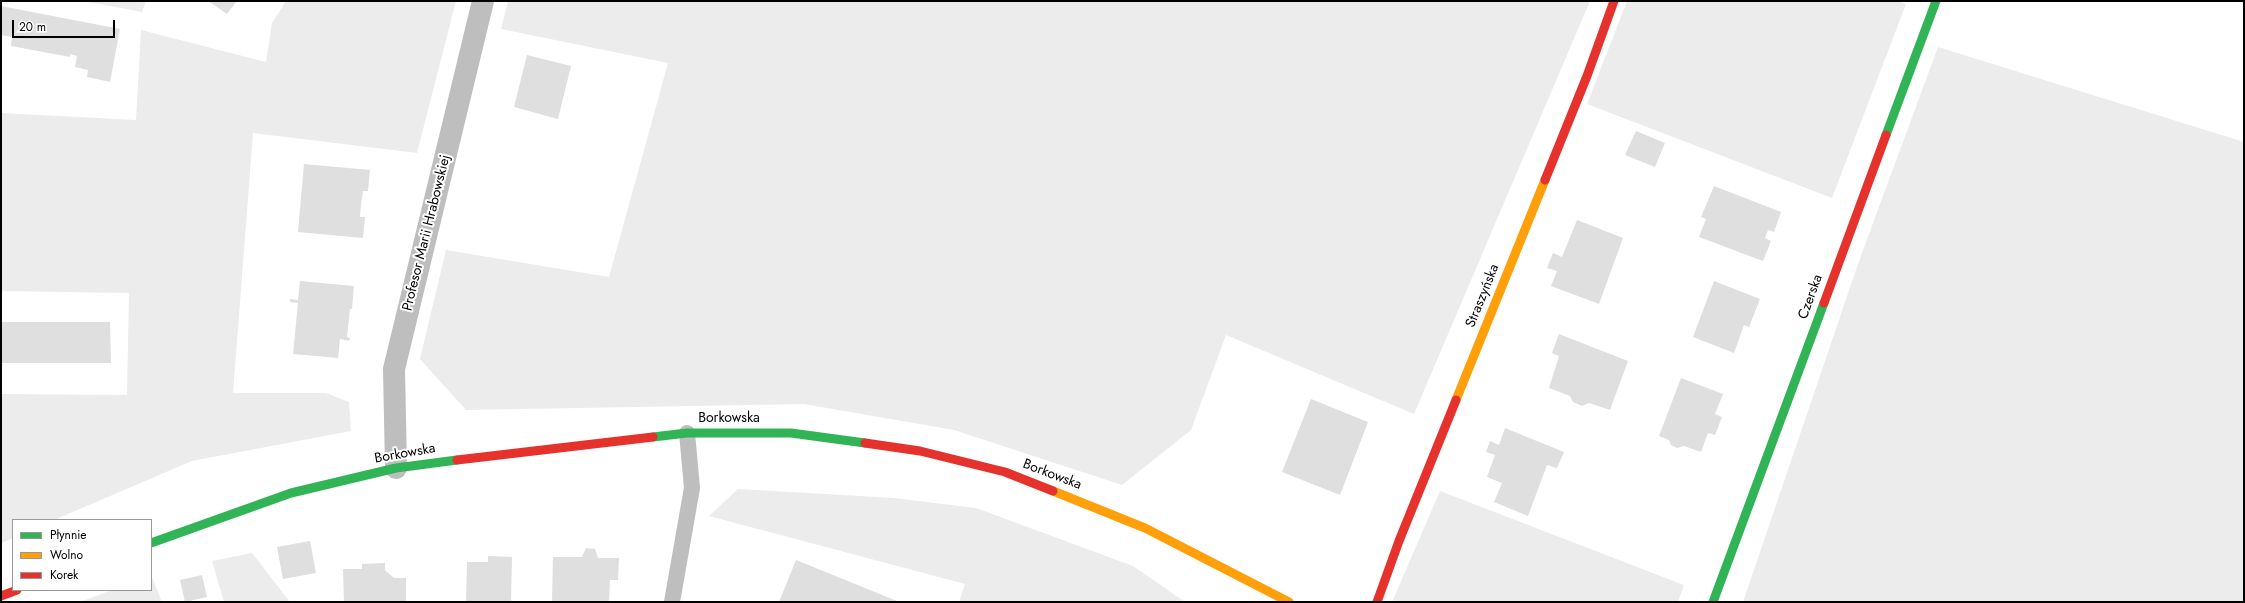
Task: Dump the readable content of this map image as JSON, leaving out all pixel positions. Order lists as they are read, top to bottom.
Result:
{
  "streets": {
    "street": [
      "Profesor Marii Hrabowskiej",
      "Straszyńska",
      "Czerska",
      "Borkowska"
    ]
  },
  "crossings": [
    ["Profesor Marii Hrabowskiej", "Borkowska"]
  ],
  "legend": ["Płynnie", "Wolno", "Korek"],
  "scale_bar": "20 m"
}
